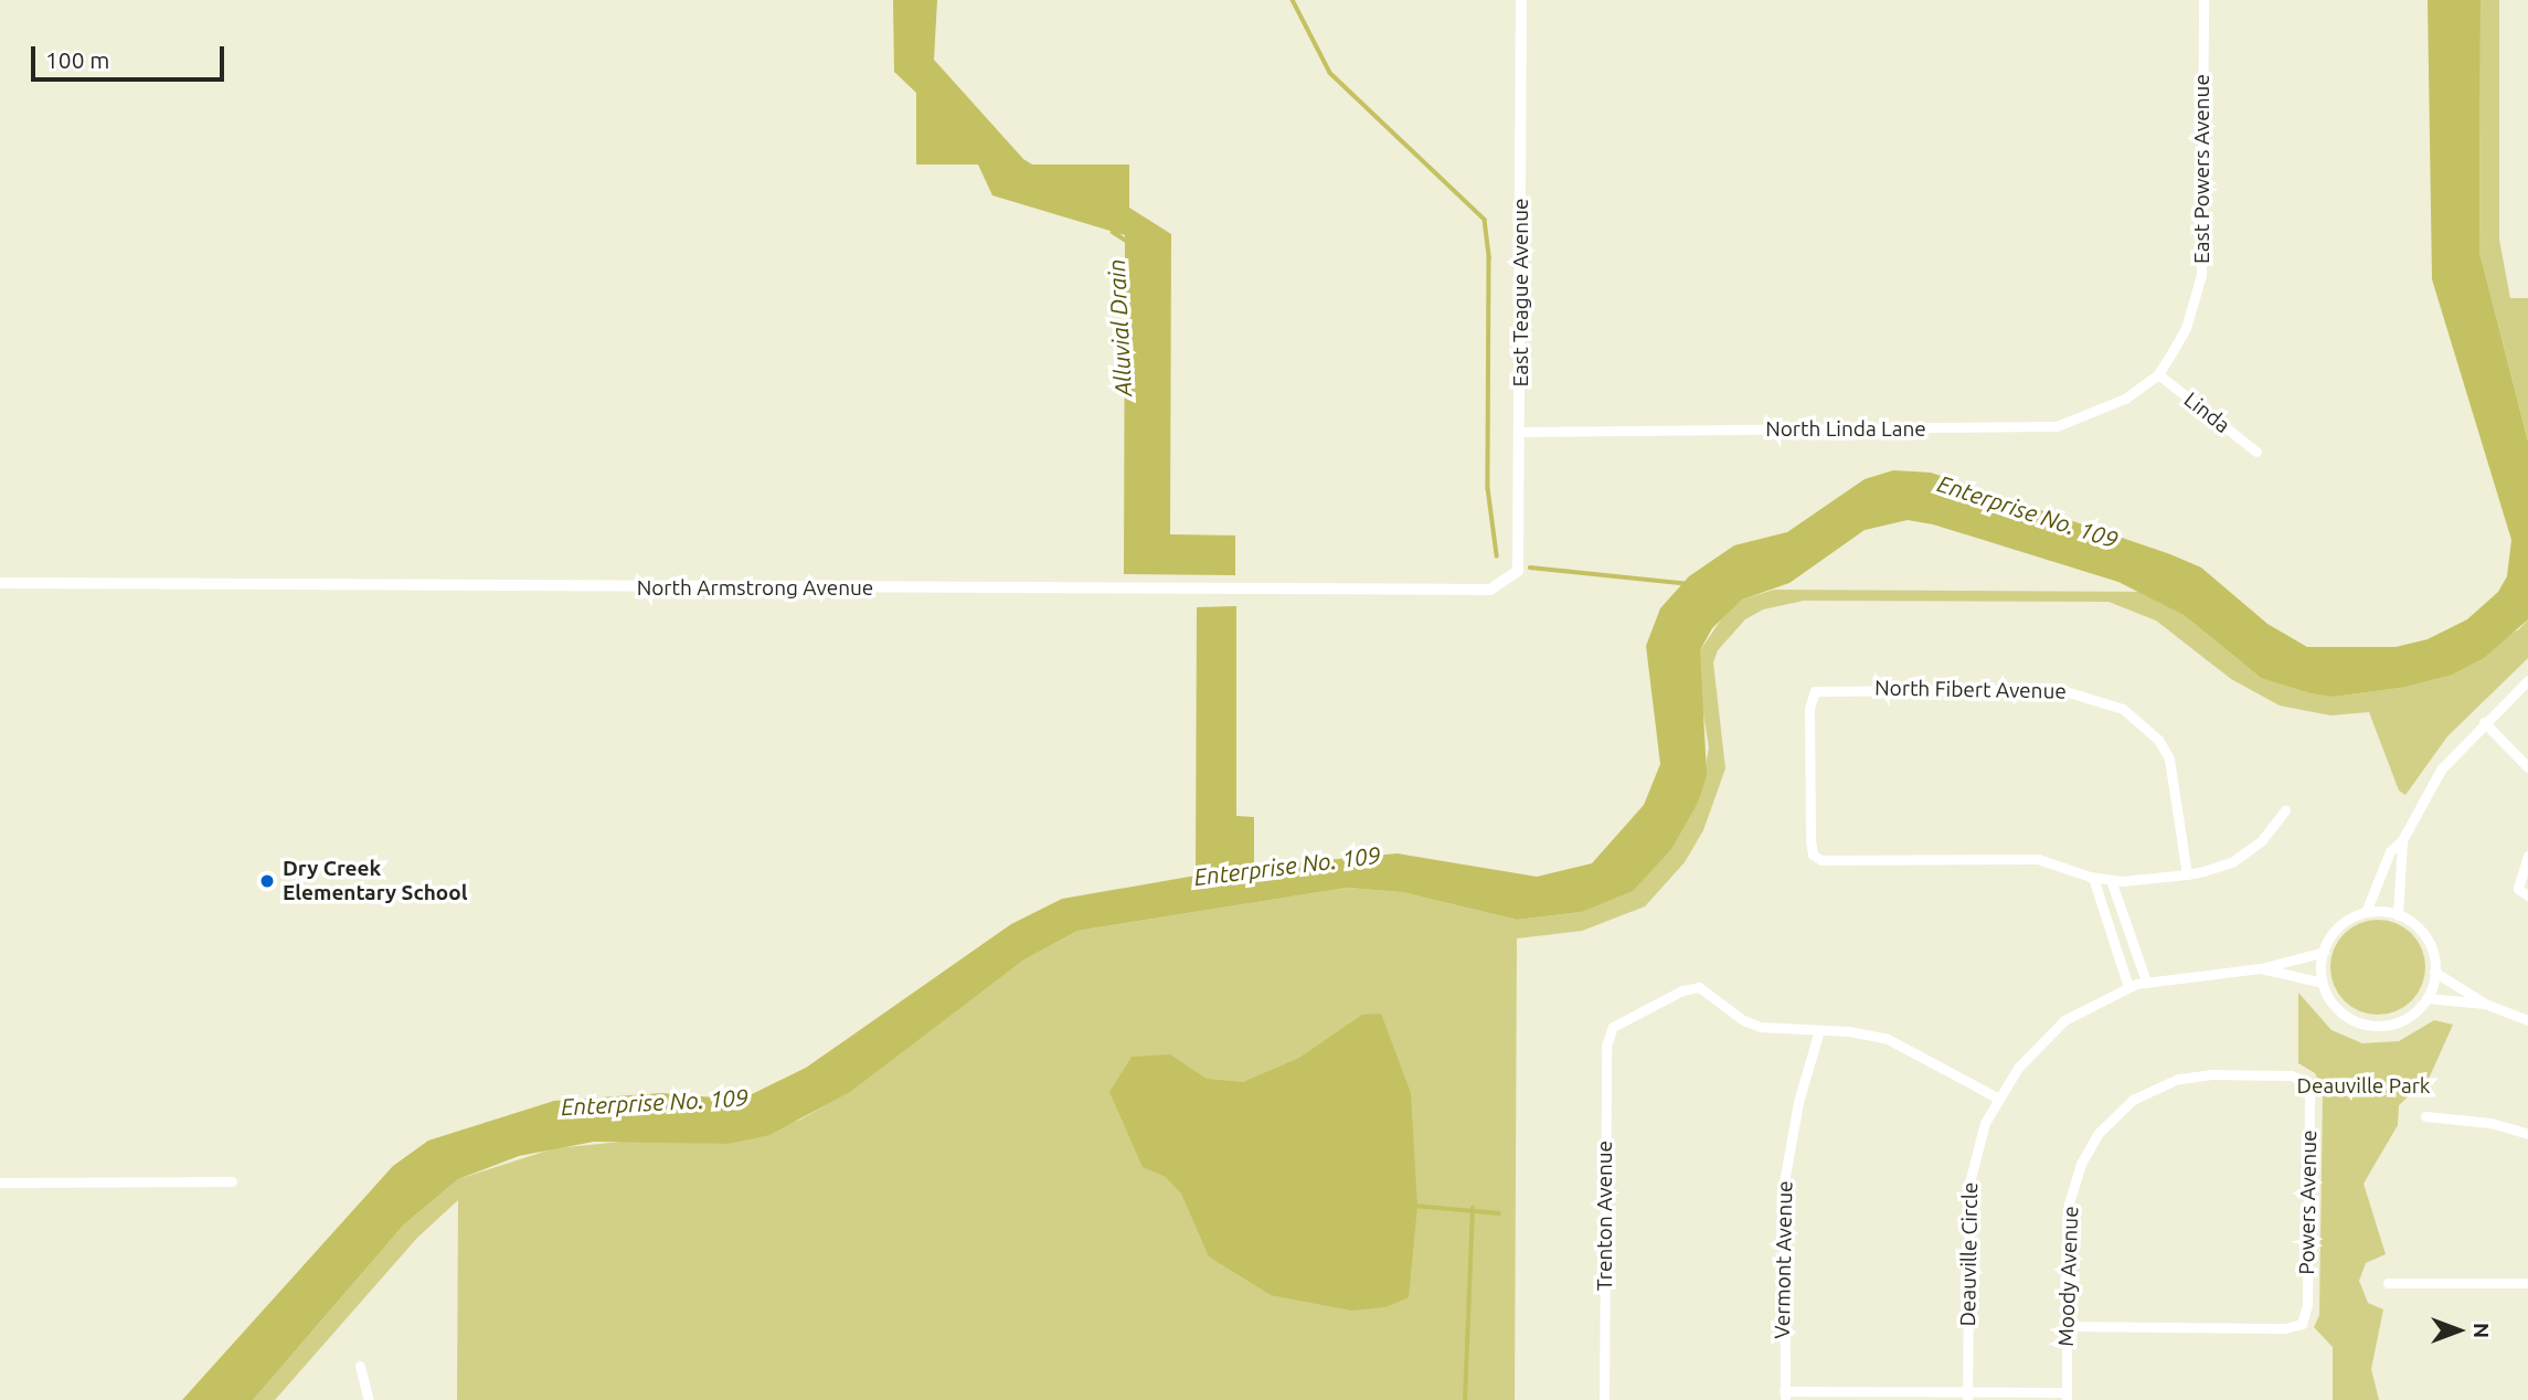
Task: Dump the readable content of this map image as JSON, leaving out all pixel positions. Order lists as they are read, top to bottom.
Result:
{
  "streets": {
    "street": [
      "East Powers Avenue",
      "East Teague Avenue",
      "Linda",
      "North Linda Lane",
      "North Armstrong Avenue",
      "North Fibert Avenue",
      "Powers Avenue",
      "Trenton Avenue",
      "Deauville Circle",
      "Vermont Avenue",
      "Moody Avenue"
    ]
  },
  "crossings": [
    ["East Powers Avenue", "Linda"],
    ["East Powers Avenue", "North Linda Lane"],
    ["East Teague Avenue", "North Linda Lane"],
    ["East Teague Avenue", "North Armstrong Avenue"],
    ["Linda", "North Linda Lane"],
    ["Powers Avenue", "Moody Avenue"],
    ["Trenton Avenue", "Vermont Avenue"]
  ],
  "water": ["Alluvial Drain", "Enterprise No. 109"],
  "parks": ["Deauville Park"],
  "places": ["Dry Creek Elementary School"],
  "scale_bar": "100 m",
  "north": "right"
}
